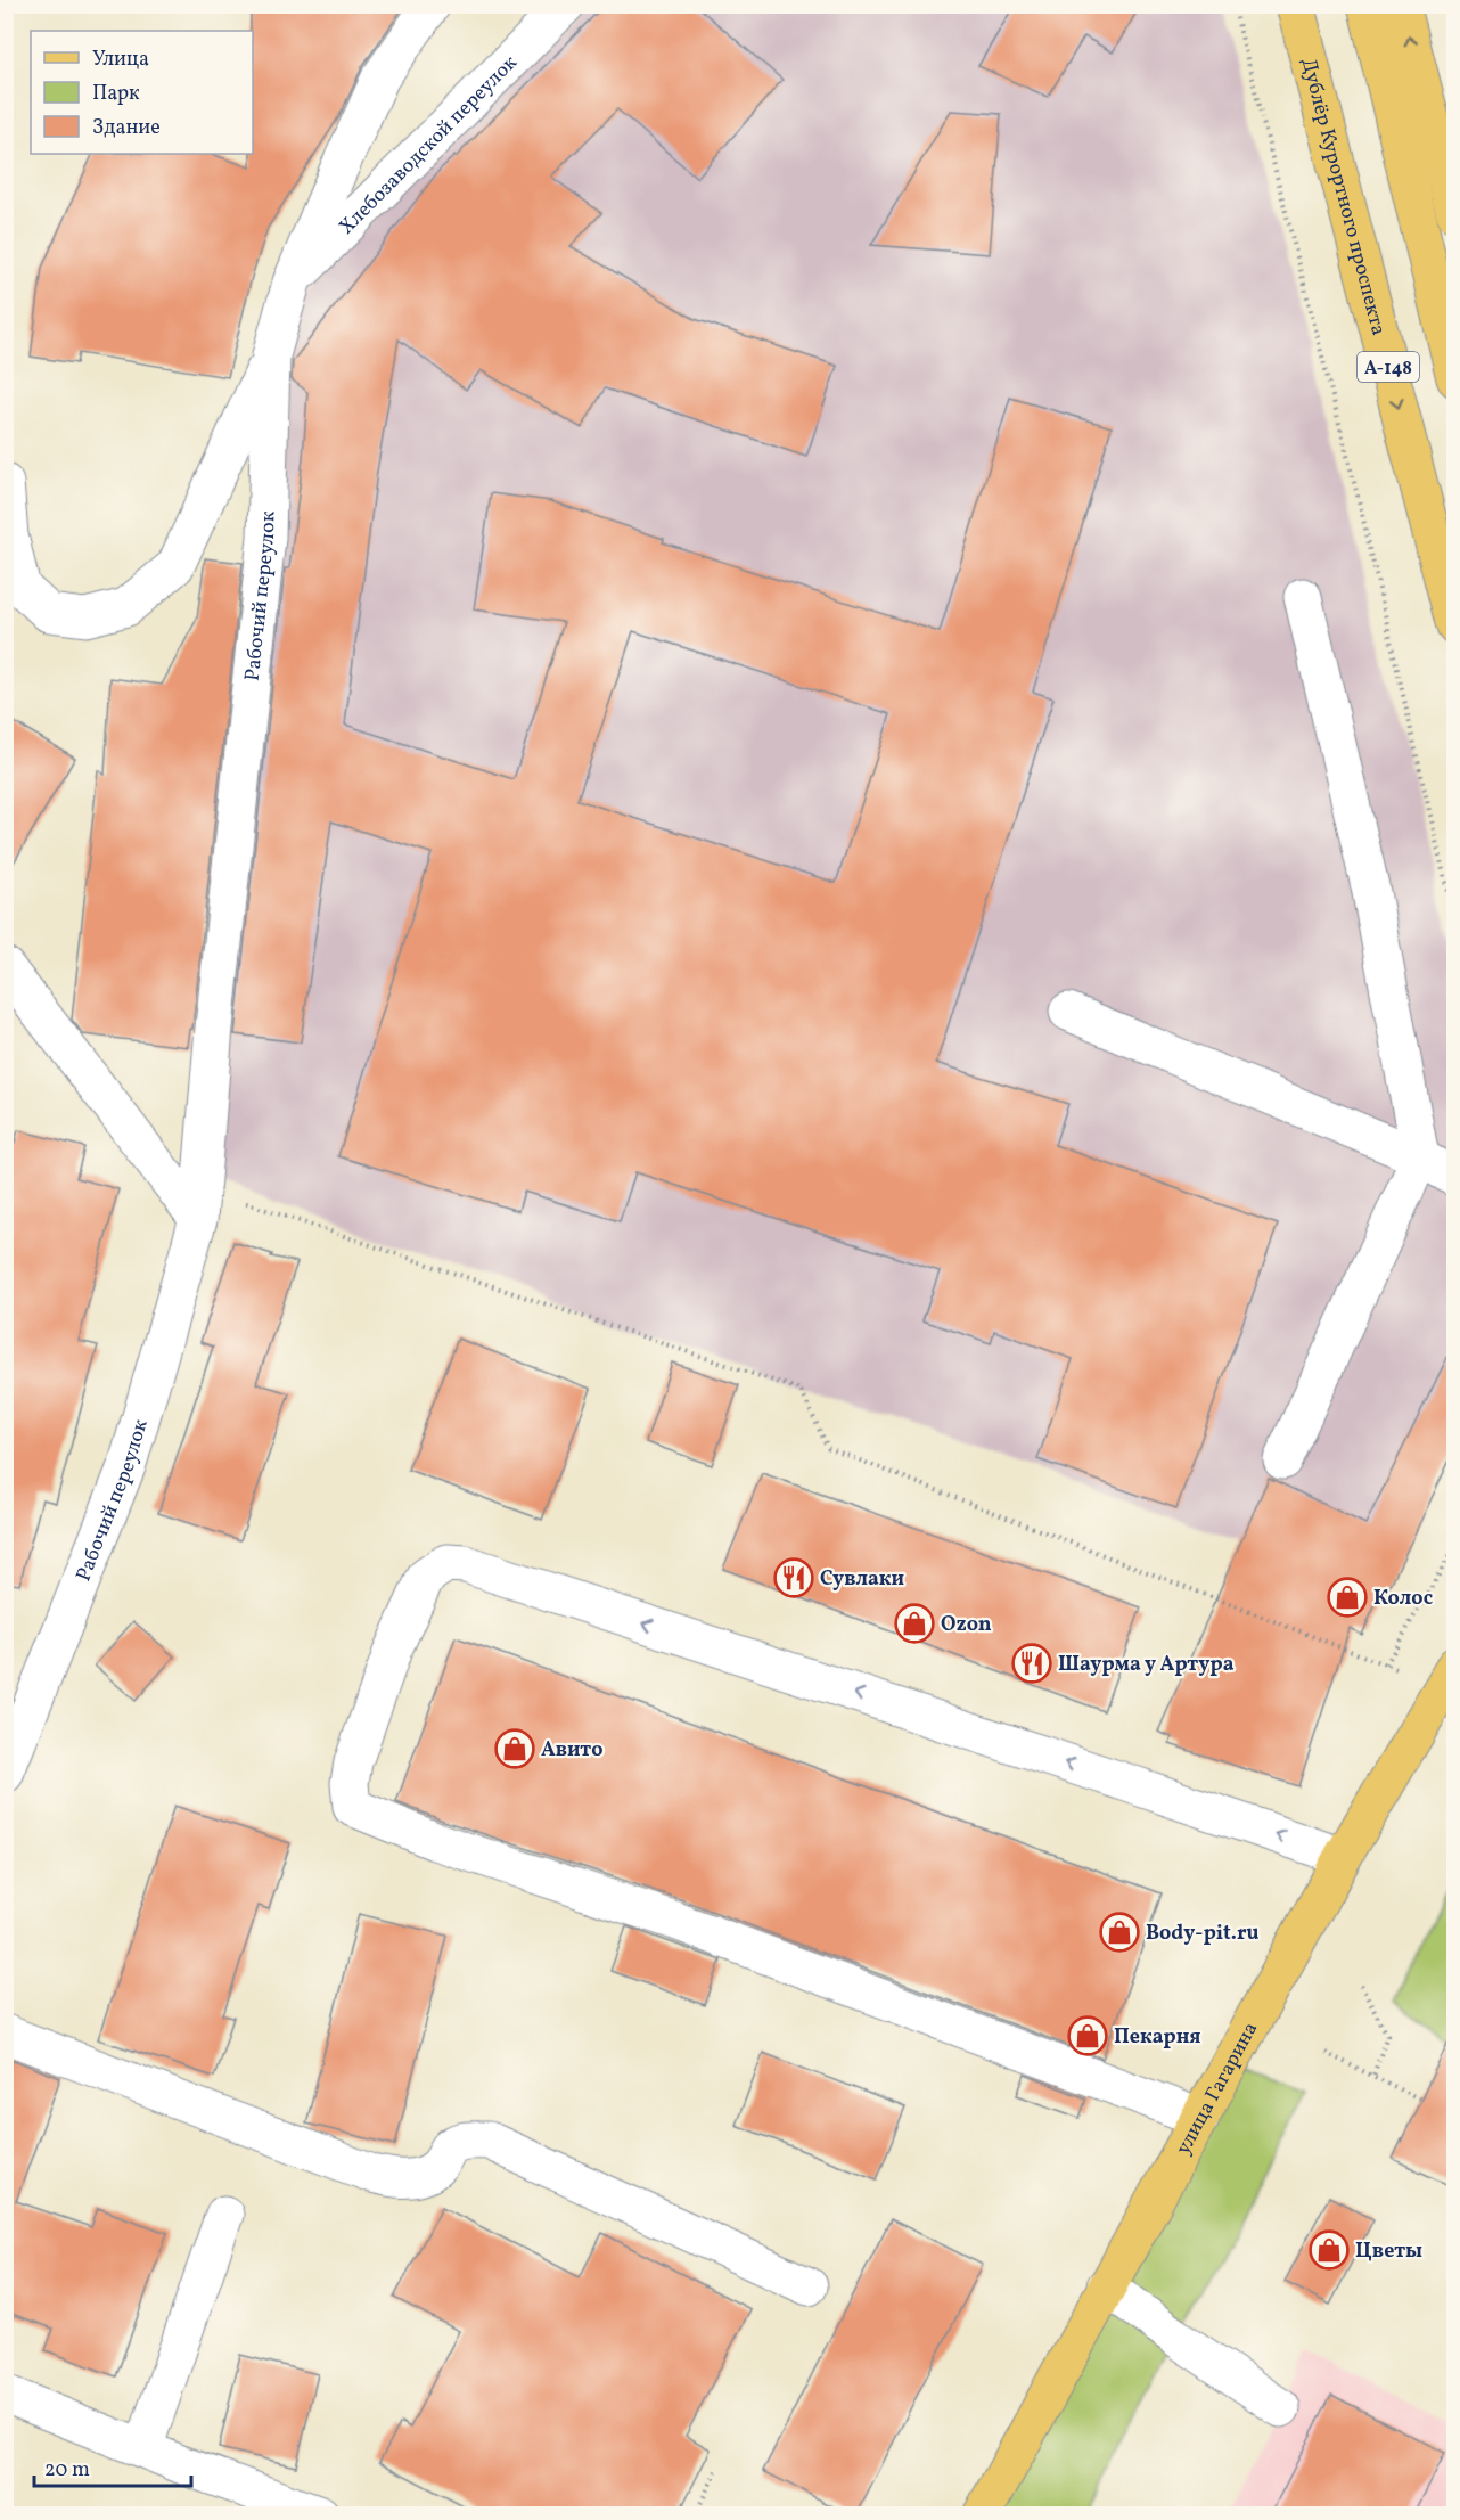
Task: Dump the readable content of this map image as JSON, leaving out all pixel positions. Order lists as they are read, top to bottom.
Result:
{
  "streets": {
    "main road": ["Дублёр Курортного проспекта", "А-148", "улица Гагарина"],
    "street": ["Хлебозаводской переулок", "Рабочий переулок"]
  },
  "crossings": [
    ["Хлебозаводской переулок", "Рабочий переулок"]
  ],
  "places": {
    "restaurant": ["Сувлаки", "Шаурма у Артура"],
    "shop": [
      "Колос",
      "Ozon",
      "Авито",
      "Body-pit.ru",
      "Пекарня",
      "Цветы"
    ]
  },
  "legend": ["Улица", "Парк", "Здание"],
  "scale_bar": "20 m"
}
